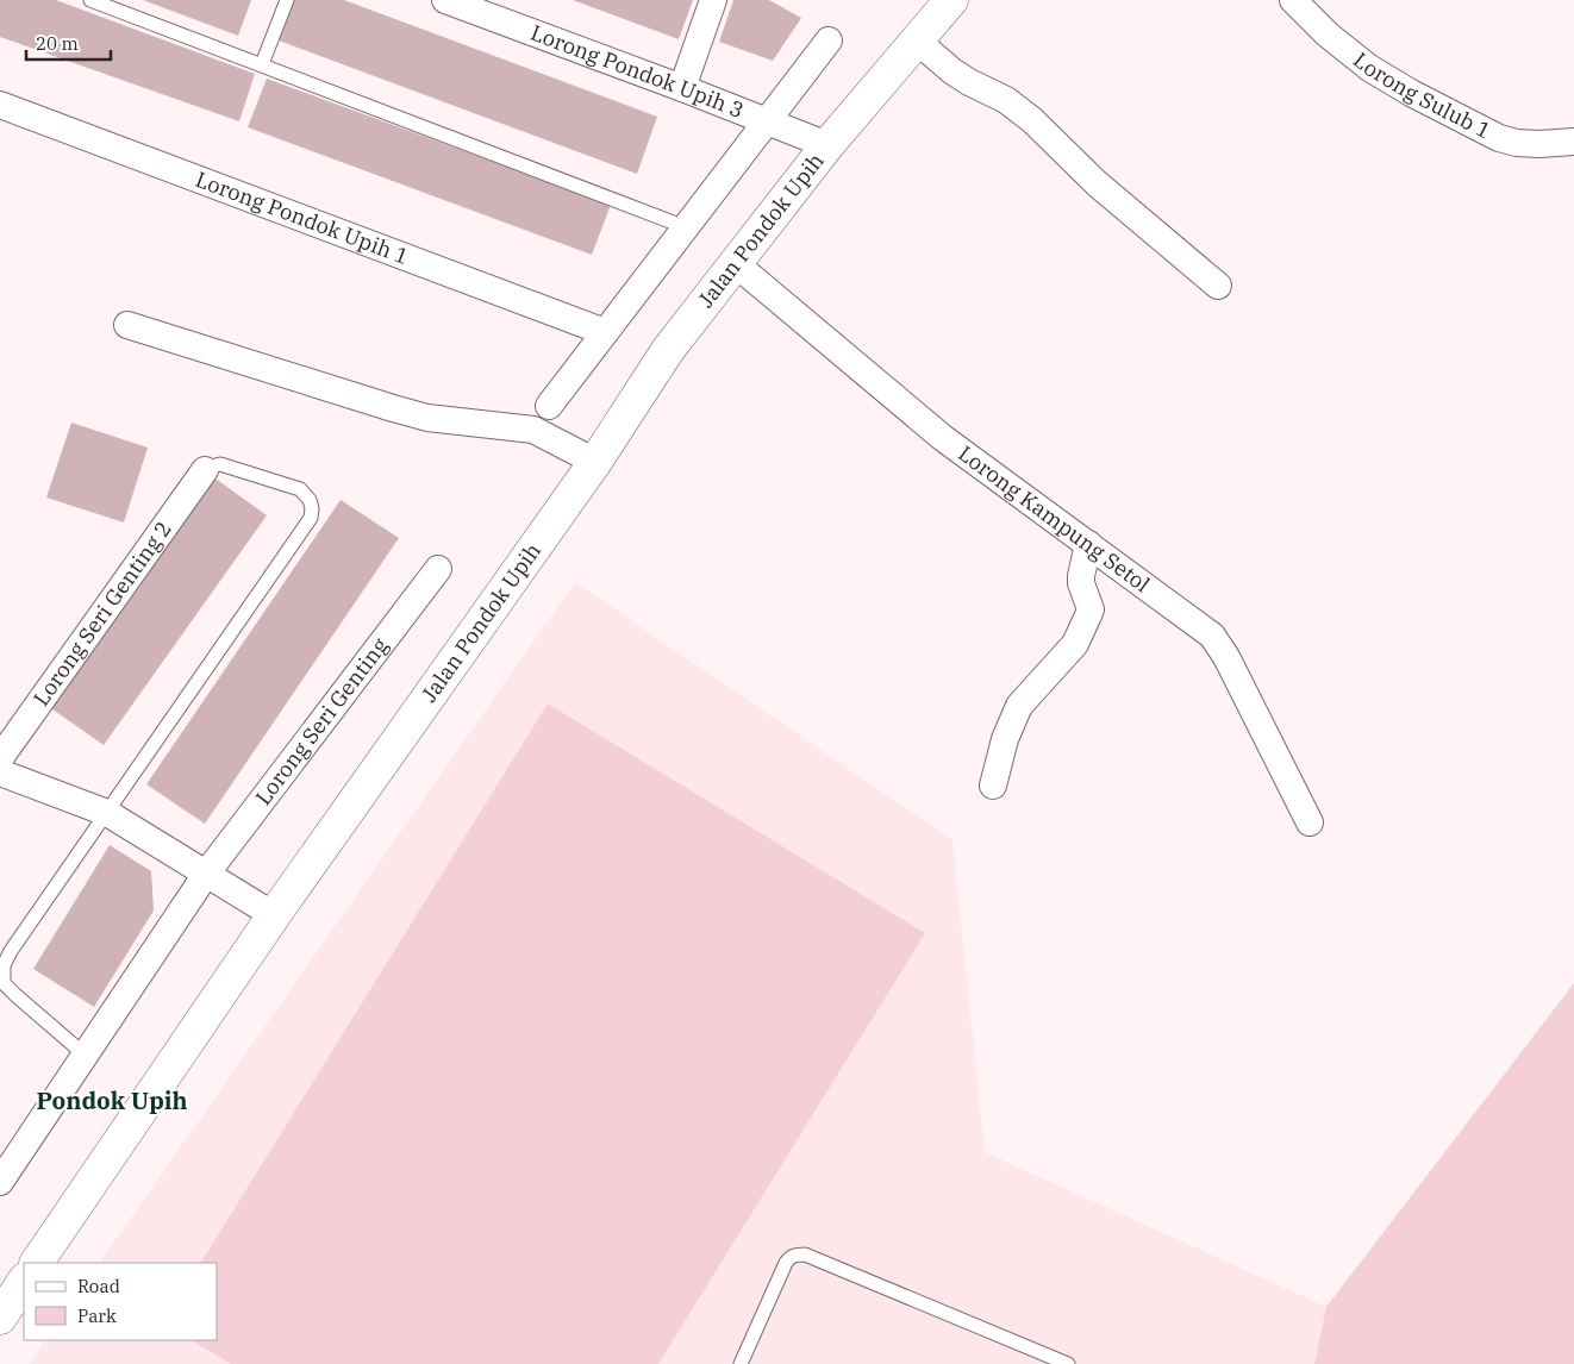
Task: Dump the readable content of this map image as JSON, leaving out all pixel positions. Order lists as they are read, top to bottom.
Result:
{
  "streets": {
    "main road": ["Jalan Pondok Upih"],
    "street": [
      "Lorong Pondok Upih 3",
      "Lorong Sulub 1",
      "Lorong Pondok Upih 1",
      "Lorong Kampung Setol",
      "Lorong Seri Genting 2",
      "Lorong Seri Genting"
    ]
  },
  "crossings": [
    ["Lorong Pondok Upih 3", "Jalan Pondok Upih"],
    ["Jalan Pondok Upih", "Lorong Kampung Setol"]
  ],
  "districts": ["Pondok Upih"],
  "legend": ["Road", "Park"],
  "scale_bar": "20 m"
}
